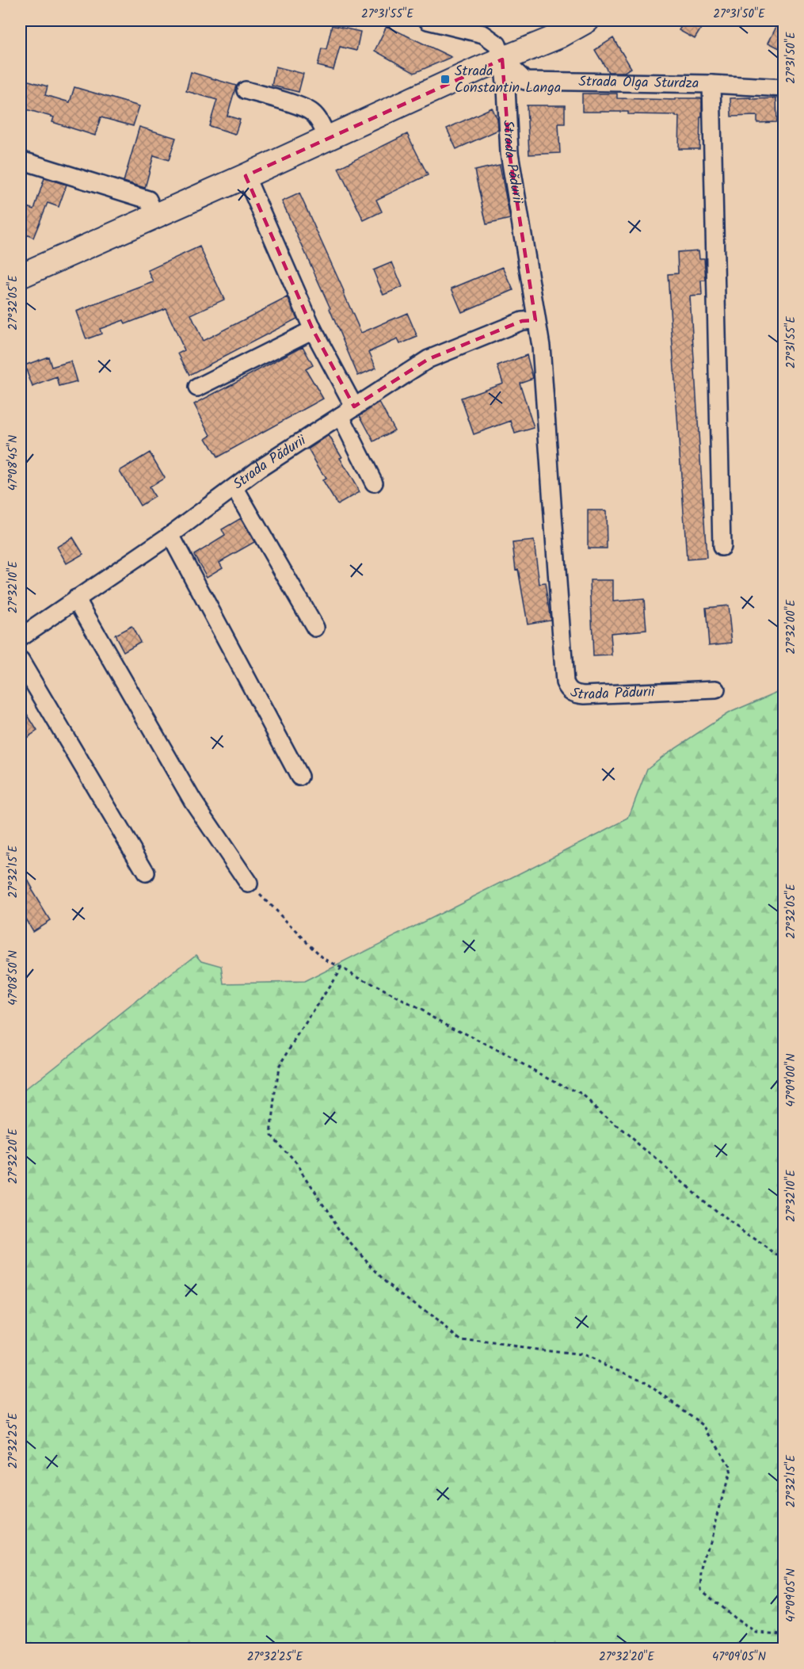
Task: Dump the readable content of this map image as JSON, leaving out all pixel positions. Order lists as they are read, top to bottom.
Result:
{
  "streets": {
    "street": ["Strada Olga Sturdza", "Strada Pădurii"]
  },
  "crossings": [
    ["Strada Olga Sturdza", "Strada Pădurii"]
  ],
  "places": {
    "transit": ["Strada Constantin Langa"]
  },
  "coordinates": [
    "27°31'55\"E",
    "27°31'50\"E",
    "27°32'05\"E",
    "47°08'45\"N",
    "27°32'10\"E",
    "27°32'00\"E",
    "27°32'15\"E",
    "47°08'50\"N",
    "47°09'00\"N",
    "27°32'20\"E",
    "27°32'25\"E",
    "47°09'05\"N"
  ]
}
